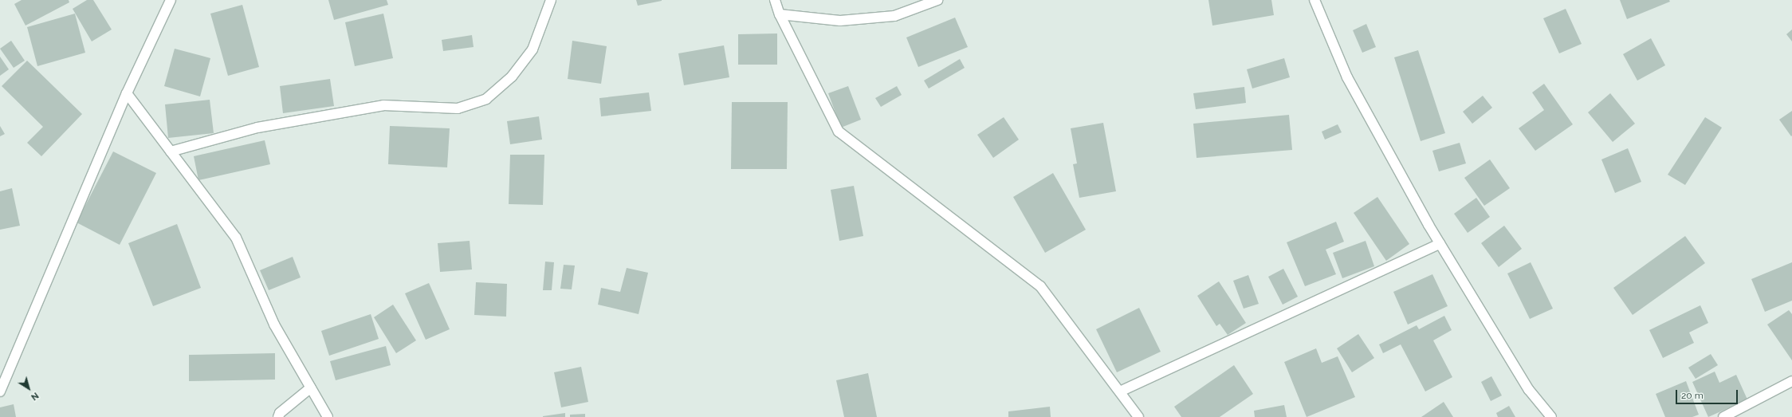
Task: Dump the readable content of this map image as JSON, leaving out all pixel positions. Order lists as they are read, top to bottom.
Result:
{
  "scale_bar": "20 m",
  "north": "bottom right"
}
